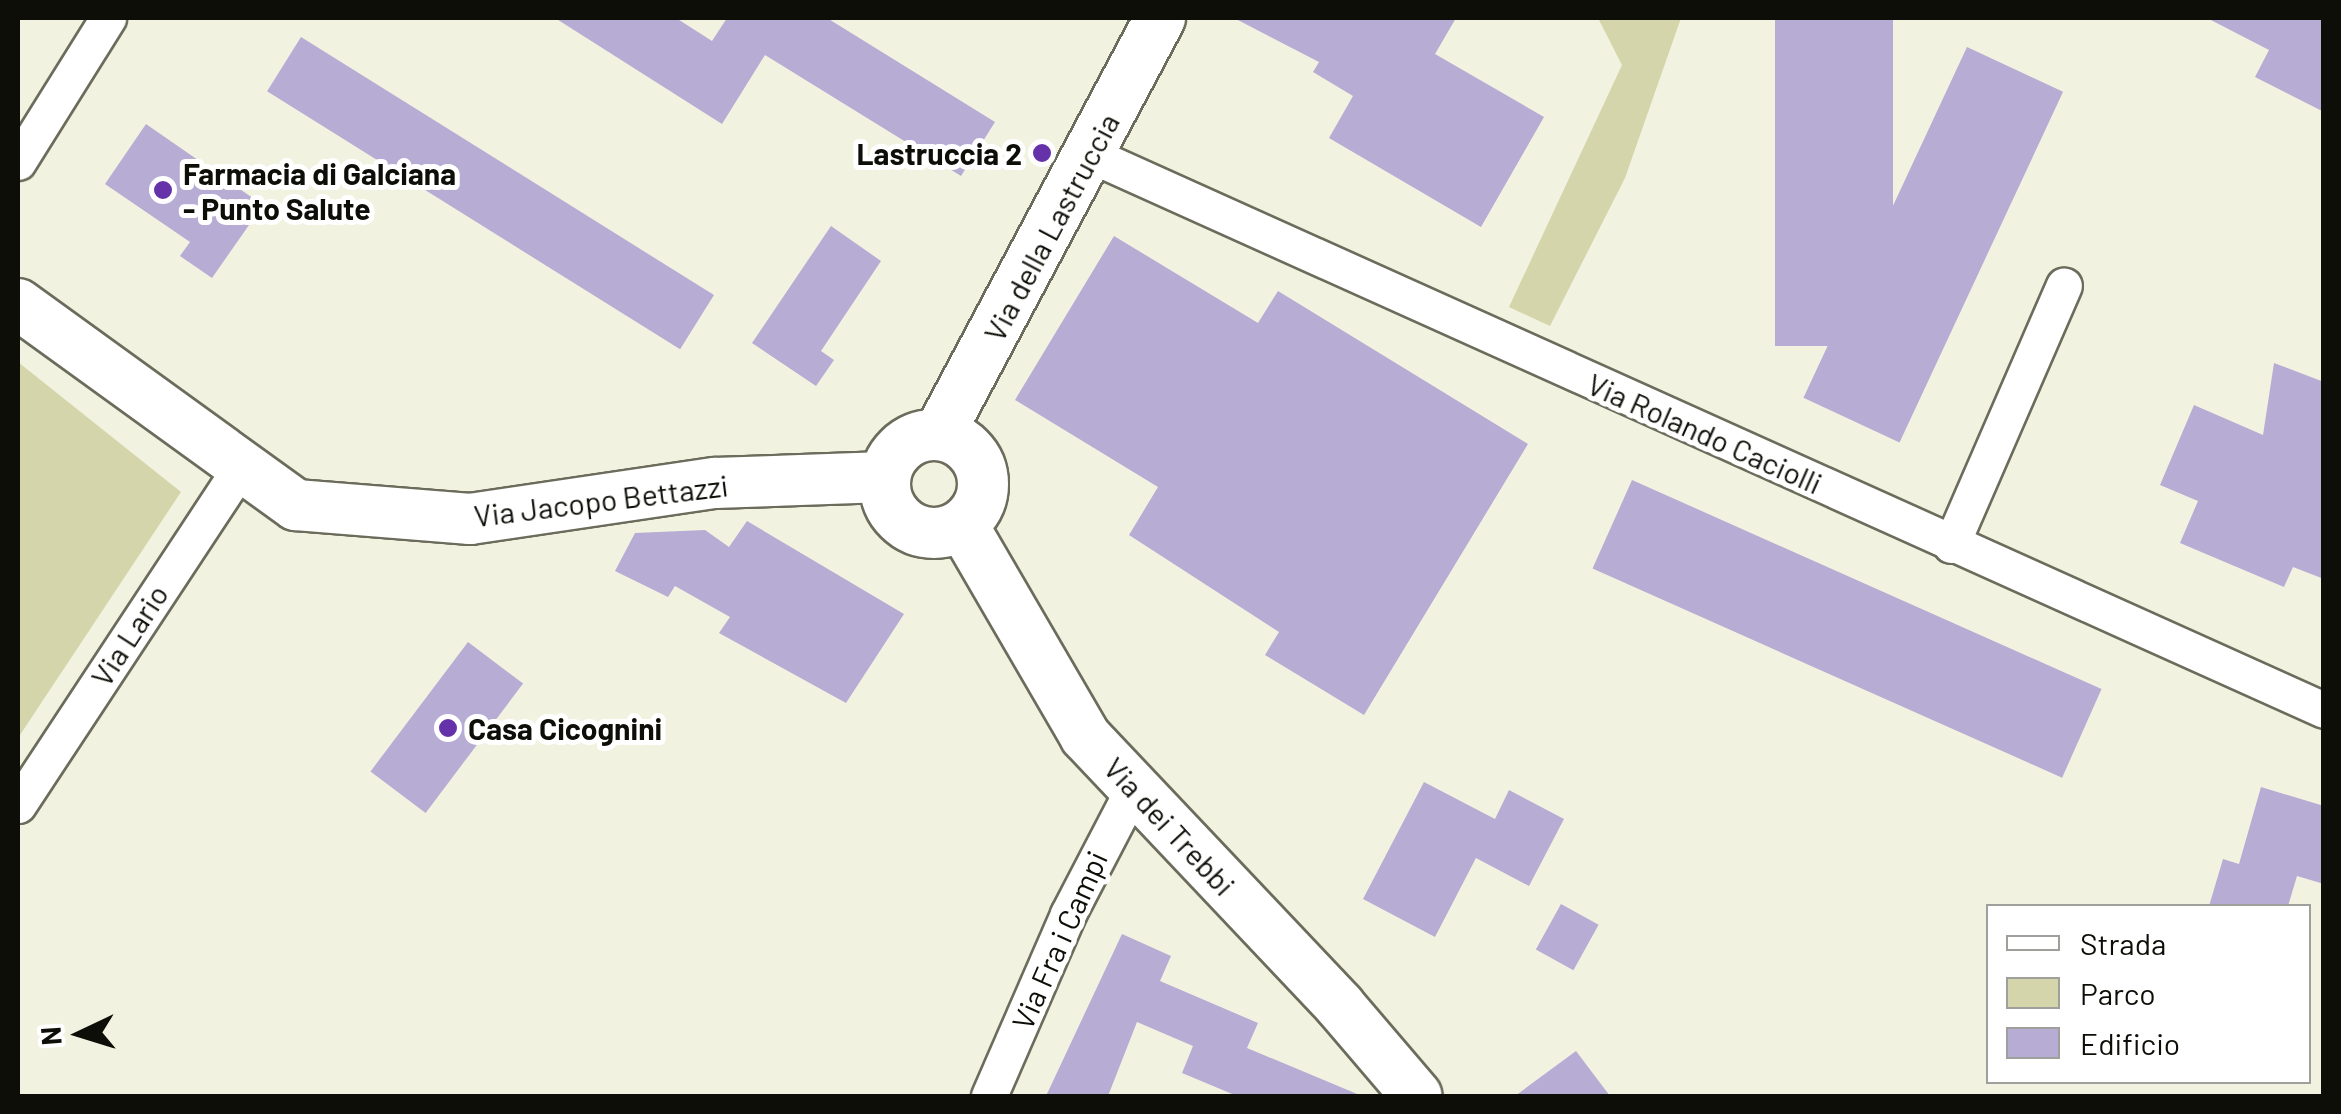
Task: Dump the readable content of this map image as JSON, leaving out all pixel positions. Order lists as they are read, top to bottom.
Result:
{
  "streets": {
    "street": [
      "Via della Lastruccia",
      "Via Rolando Caciolli",
      "Via Jacopo Bettazzi",
      "Via Lario",
      "Via dei Trebbi",
      "Via Fra i Campi"
    ]
  },
  "crossings": [
    ["Via della Lastruccia", "Via Rolando Caciolli"],
    ["Via della Lastruccia", "Via Jacopo Bettazzi"],
    ["Via della Lastruccia", "Via dei Trebbi"],
    ["Via Jacopo Bettazzi", "Via Lario"],
    ["Via Jacopo Bettazzi", "Via dei Trebbi"],
    ["Via dei Trebbi", "Via Fra i Campi"]
  ],
  "places": ["Lastruccia 2", "Farmacia di Galciana - Punto Salute", "Casa Cicognini"],
  "legend": ["Strada", "Parco", "Edificio"],
  "north": "left"
}
